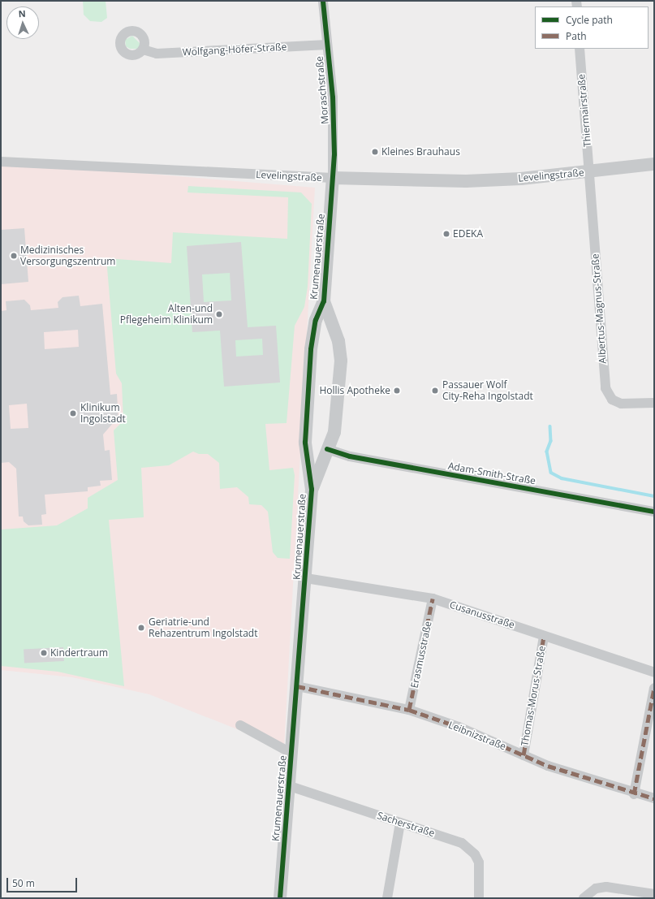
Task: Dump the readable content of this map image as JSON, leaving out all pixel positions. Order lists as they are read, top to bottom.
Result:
{
  "streets": {
    "street": [
      "Wolfgang-Höfer-Straße",
      "Moraschstraße",
      "Thiermairstraße",
      "Levelingstraße",
      "Krumenauerstraße",
      "Albertus-Magnus-Straße",
      "Adam-Smith-Straße",
      "Cusanusstraße",
      "Erasmusstraße",
      "Thomas-Morus-Straße",
      "Leibnizstraße",
      "Sacherstraße"
    ]
  },
  "crossings": [
    ["Wolfgang-Höfer-Straße", "Moraschstraße"],
    ["Moraschstraße", "Levelingstraße"],
    ["Moraschstraße", "Krumenauerstraße"],
    ["Thiermairstraße", "Levelingstraße"],
    ["Thiermairstraße", "Albertus-Magnus-Straße"],
    ["Levelingstraße", "Krumenauerstraße"],
    ["Levelingstraße", "Albertus-Magnus-Straße"],
    ["Krumenauerstraße", "Adam-Smith-Straße"],
    ["Krumenauerstraße", "Cusanusstraße"],
    ["Krumenauerstraße", "Leibnizstraße"],
    ["Krumenauerstraße", "Sacherstraße"],
    ["Cusanusstraße", "Erasmusstraße"],
    ["Cusanusstraße", "Thomas-Morus-Straße"],
    ["Erasmusstraße", "Leibnizstraße"],
    ["Thomas-Morus-Straße", "Leibnizstraße"]
  ],
  "places": [
    "Kleines Brauhaus",
    "EDEKA",
    "Medizinisches Versorgungszentrum",
    "Alten-und Pflegeheim Klinikum",
    "Hollis Apotheke",
    "Passauer Wolf City-Reha Ingolstadt",
    "Klinikum Ingolstadt",
    "Geriatrie-und Rehazentrum Ingolstadt",
    "Kindertraum"
  ],
  "legend": ["Cycle path", "Path"],
  "scale_bar": "50 m",
  "north": "top"
}
